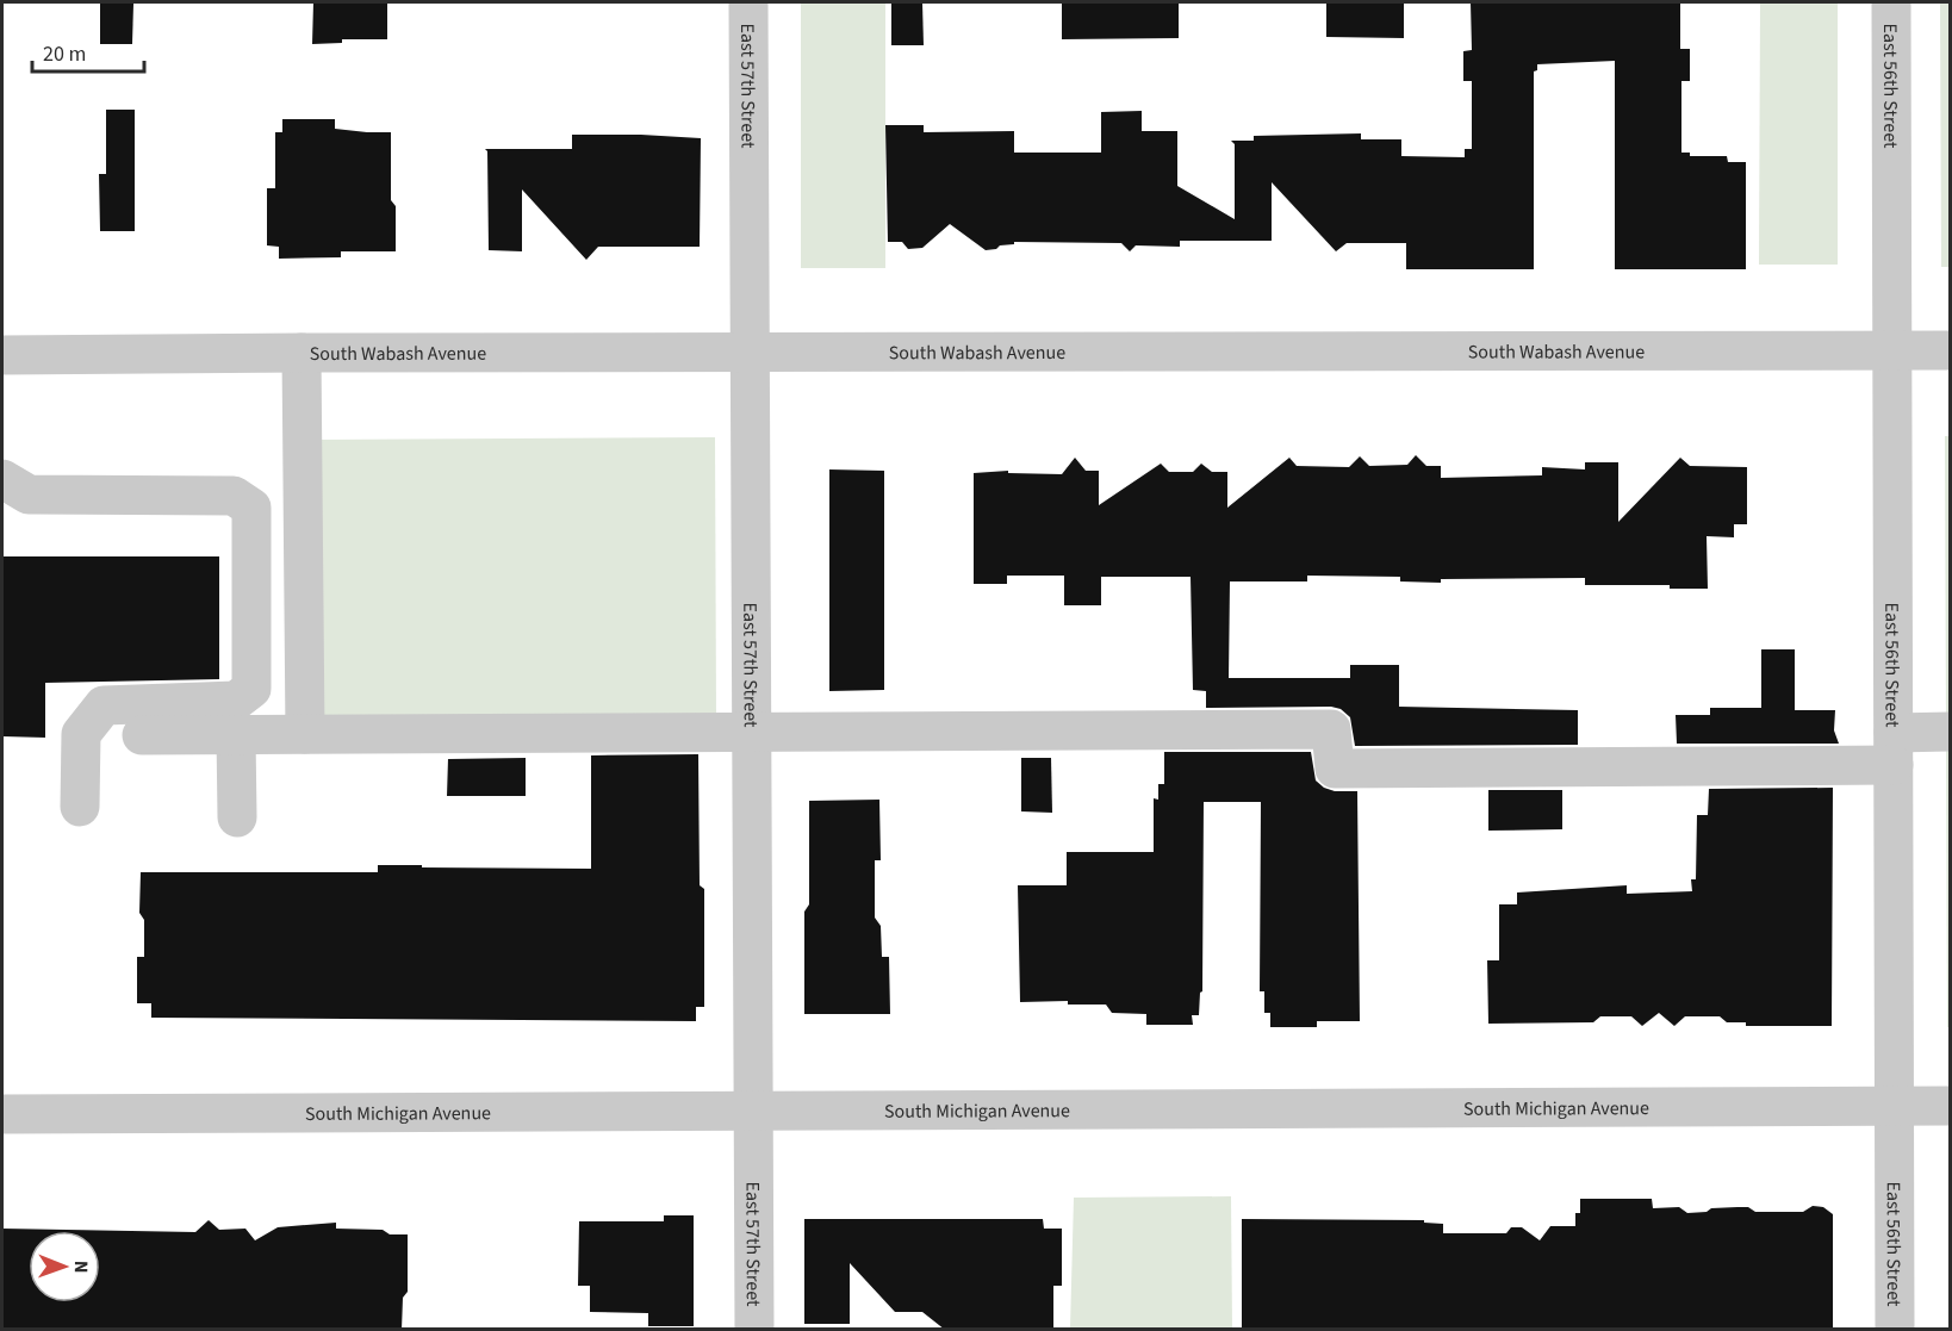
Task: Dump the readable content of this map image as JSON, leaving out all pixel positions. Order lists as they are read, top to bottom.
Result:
{
  "streets": {
    "street": [
      "East 57th Street",
      "East 56th Street",
      "South Wabash Avenue",
      "South Michigan Avenue"
    ]
  },
  "crossings": [
    ["East 57th Street", "South Wabash Avenue"],
    ["East 57th Street", "South Michigan Avenue"],
    ["East 56th Street", "South Wabash Avenue"],
    ["East 56th Street", "South Michigan Avenue"]
  ],
  "scale_bar": "20 m",
  "north": "right"
}
